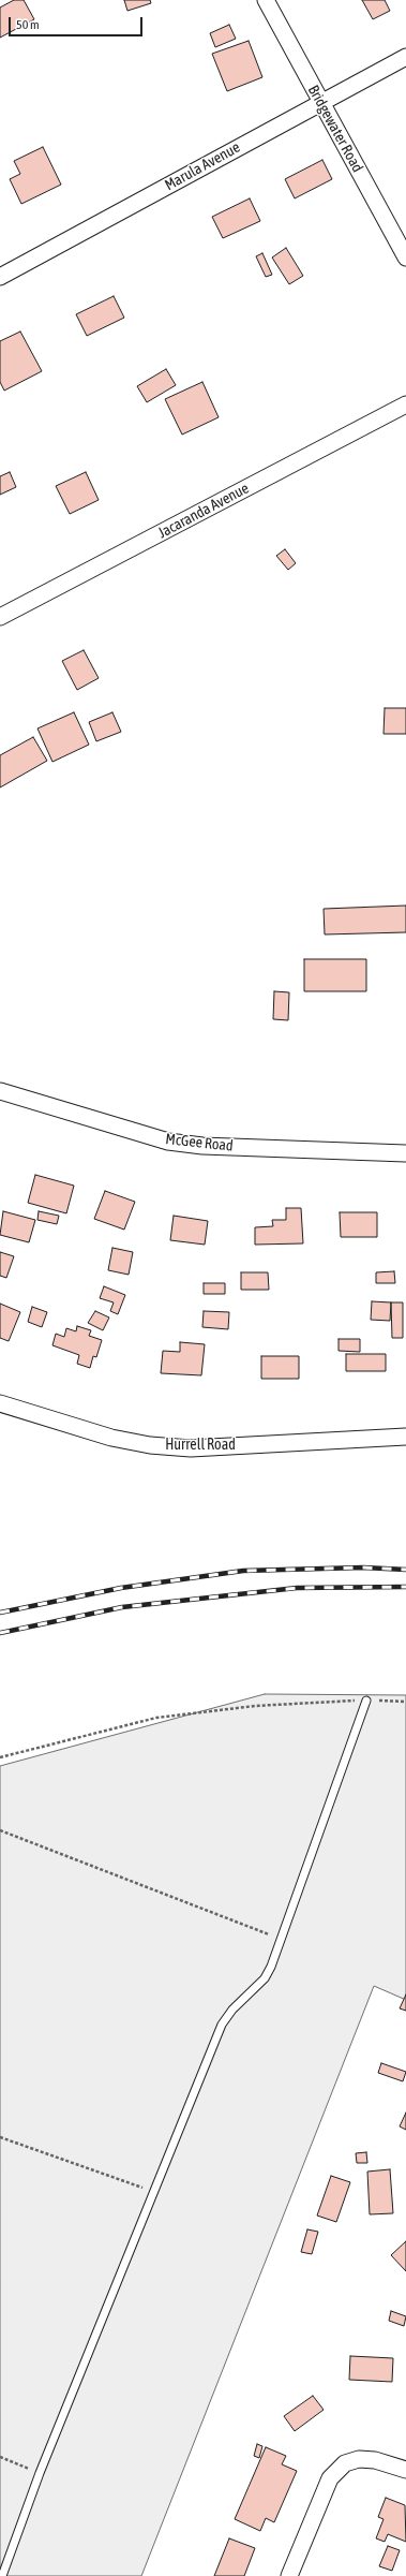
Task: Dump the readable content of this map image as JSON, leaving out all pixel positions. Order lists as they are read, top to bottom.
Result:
{
  "streets": {
    "street": [
      "Bridgewater Road",
      "Marula Avenue",
      "Jacaranda Avenue",
      "McGee Road",
      "Hurrell Road"
    ]
  },
  "crossings": [
    ["Bridgewater Road", "Marula Avenue"]
  ],
  "scale_bar": "50 m"
}
